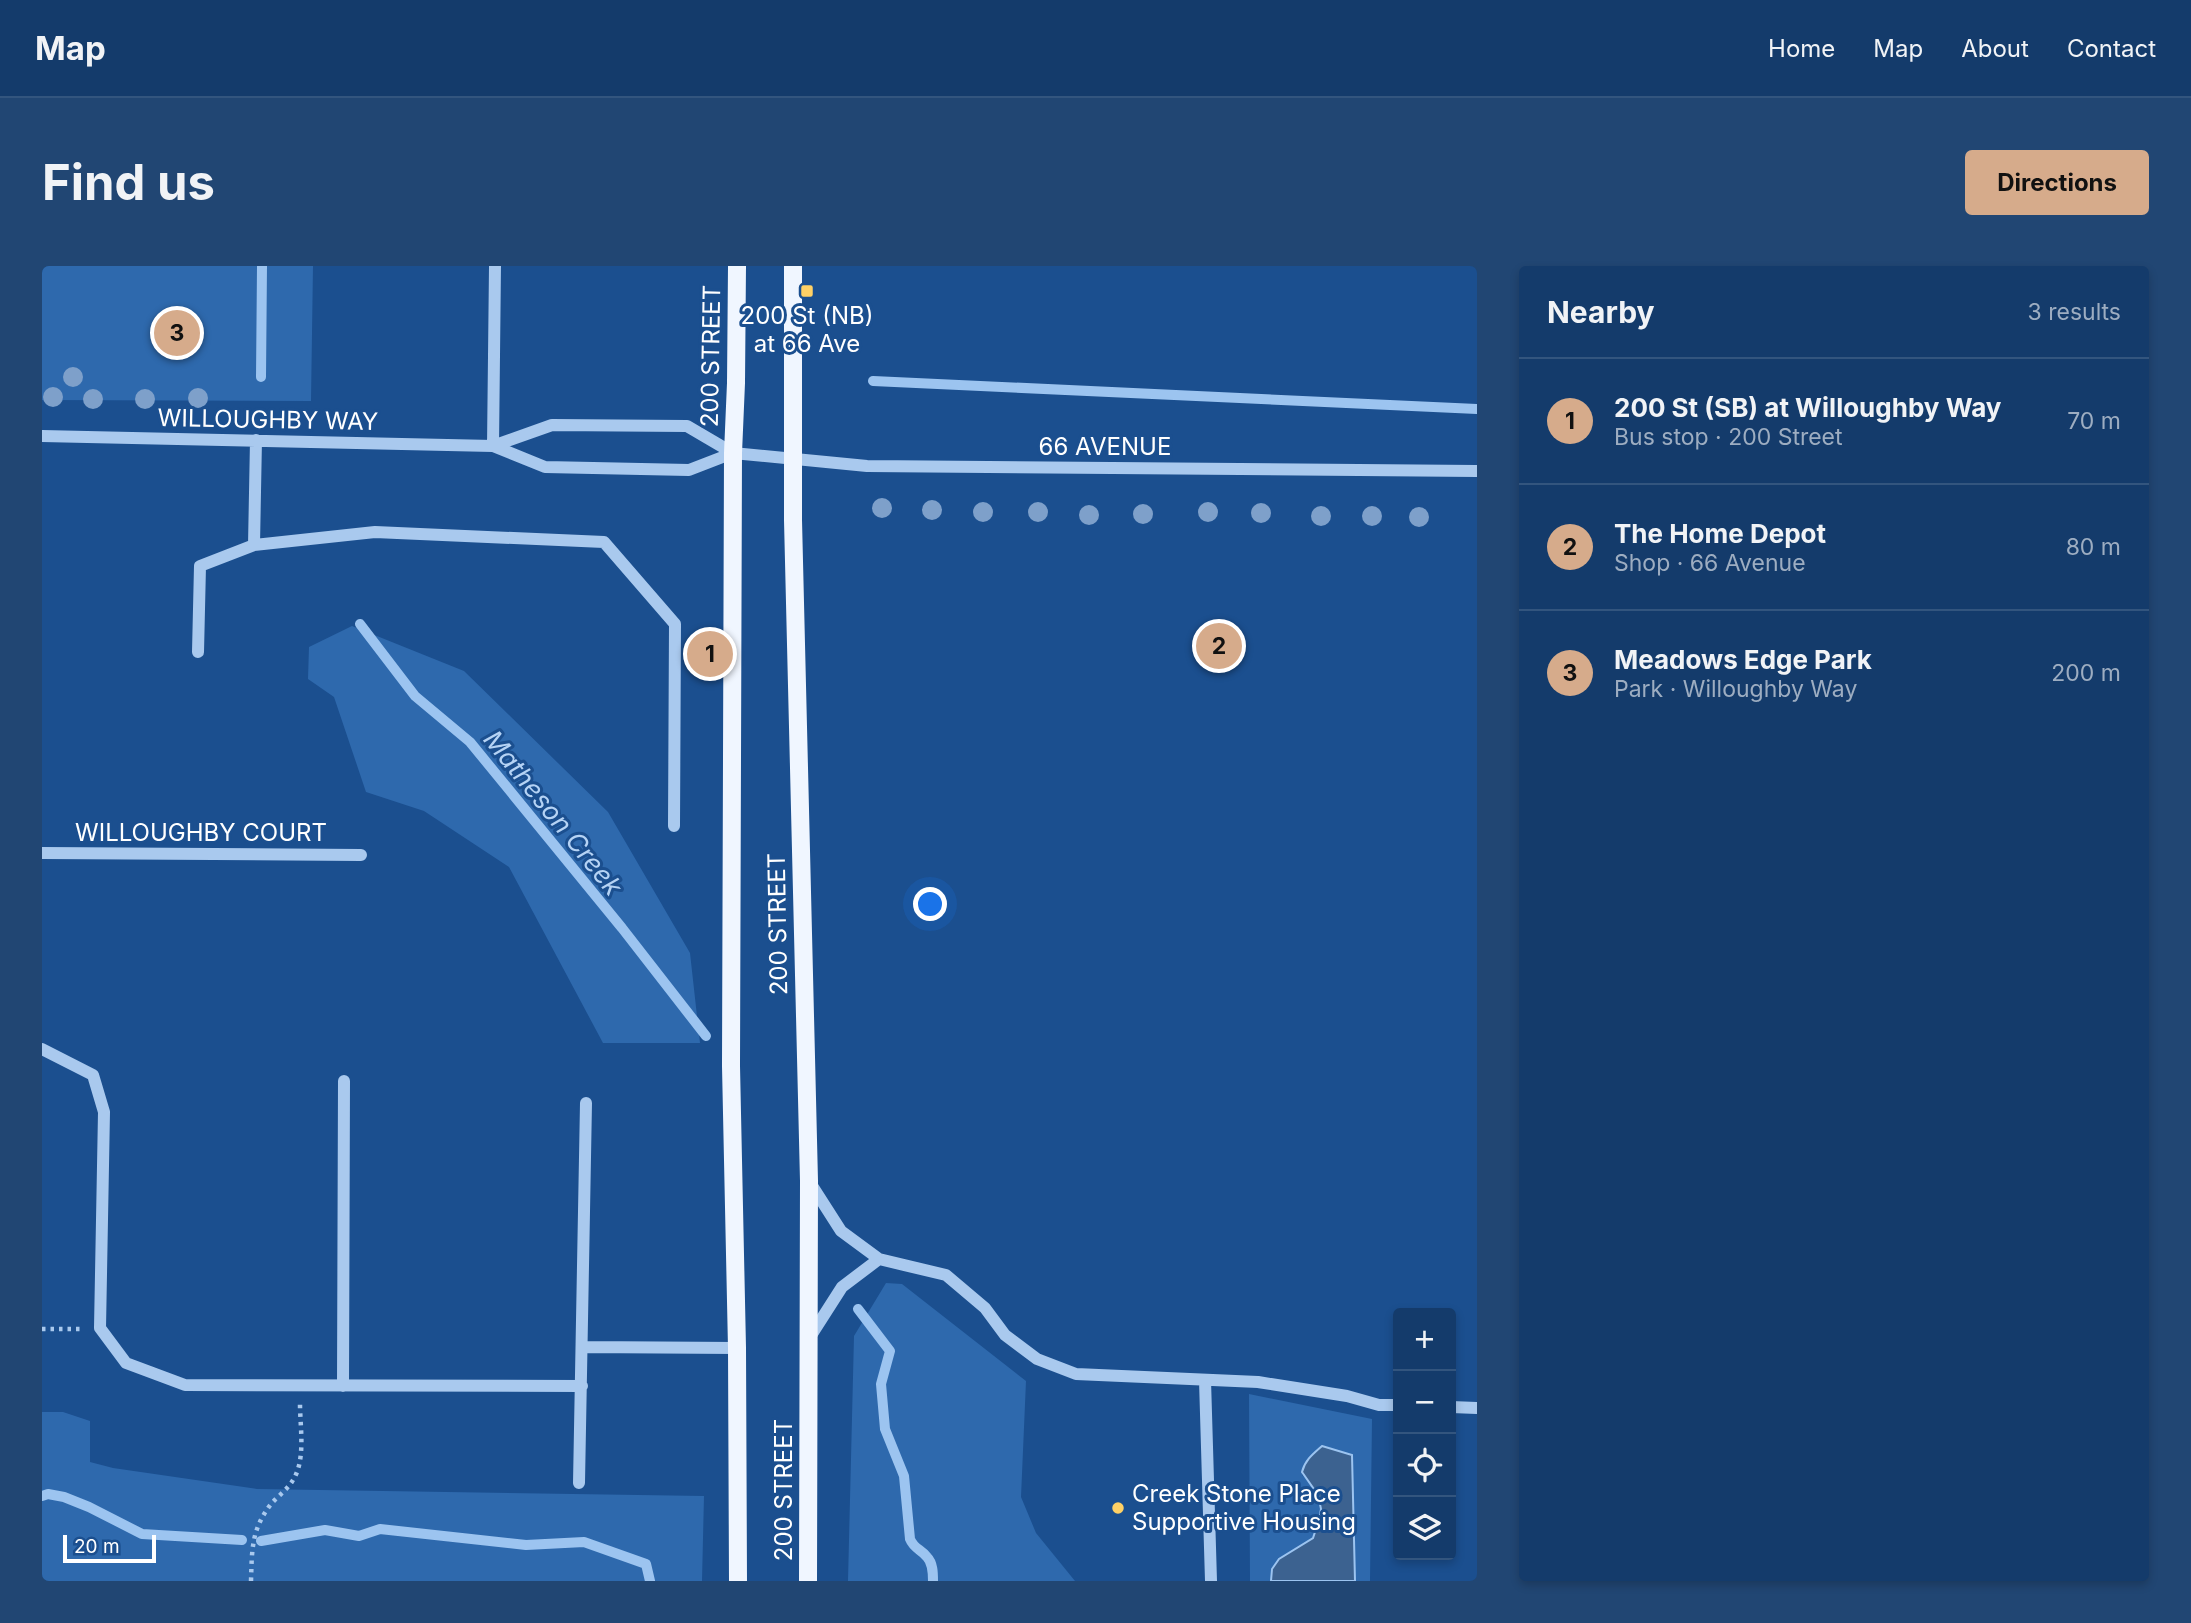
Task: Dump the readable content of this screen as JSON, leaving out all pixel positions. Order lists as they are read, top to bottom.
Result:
{
  "streets": {
    "main road": ["200 STREET"],
    "street": ["WILLOUGHBY WAY", "66 AVENUE", "WILLOUGHBY COURT"]
  },
  "crossings": [
    ["200 STREET", "WILLOUGHBY WAY"],
    ["200 STREET", "66 AVENUE"],
    ["WILLOUGHBY WAY", "66 AVENUE"]
  ],
  "water": ["Matheson Creek"],
  "places": {
    "transit": ["200 St (NB) at 66 Ave"],
    "other": ["Creek Stone Place Supportive Housing"]
  },
  "scale_bar": "20 m",
  "page": {
    "header": "Map",
    "nav": [
      "Home",
      "Map",
      "About",
      "Contact"
    ],
    "buttons": "Directions",
    "title": "Find us",
    "heading": ["Nearby", "3 results"],
    "pins": ["3", "2", "1"],
    "list": [
      {
        "mark": "1",
        "name": "200 St (SB) at Willoughby Way",
        "note": "Bus stop · 200 Street",
        "value": "70 m"
      },
      {
        "mark": "2",
        "name": "The Home Depot",
        "note": "Shop · 66 Avenue",
        "value": "80 m"
      },
      {
        "mark": "3",
        "name": "Meadows Edge Park",
        "note": "Park · Willoughby Way",
        "value": "200 m"
      }
    ],
    "map_buttons": ["+", "−"],
    "scale": "20 m"
  }
}
